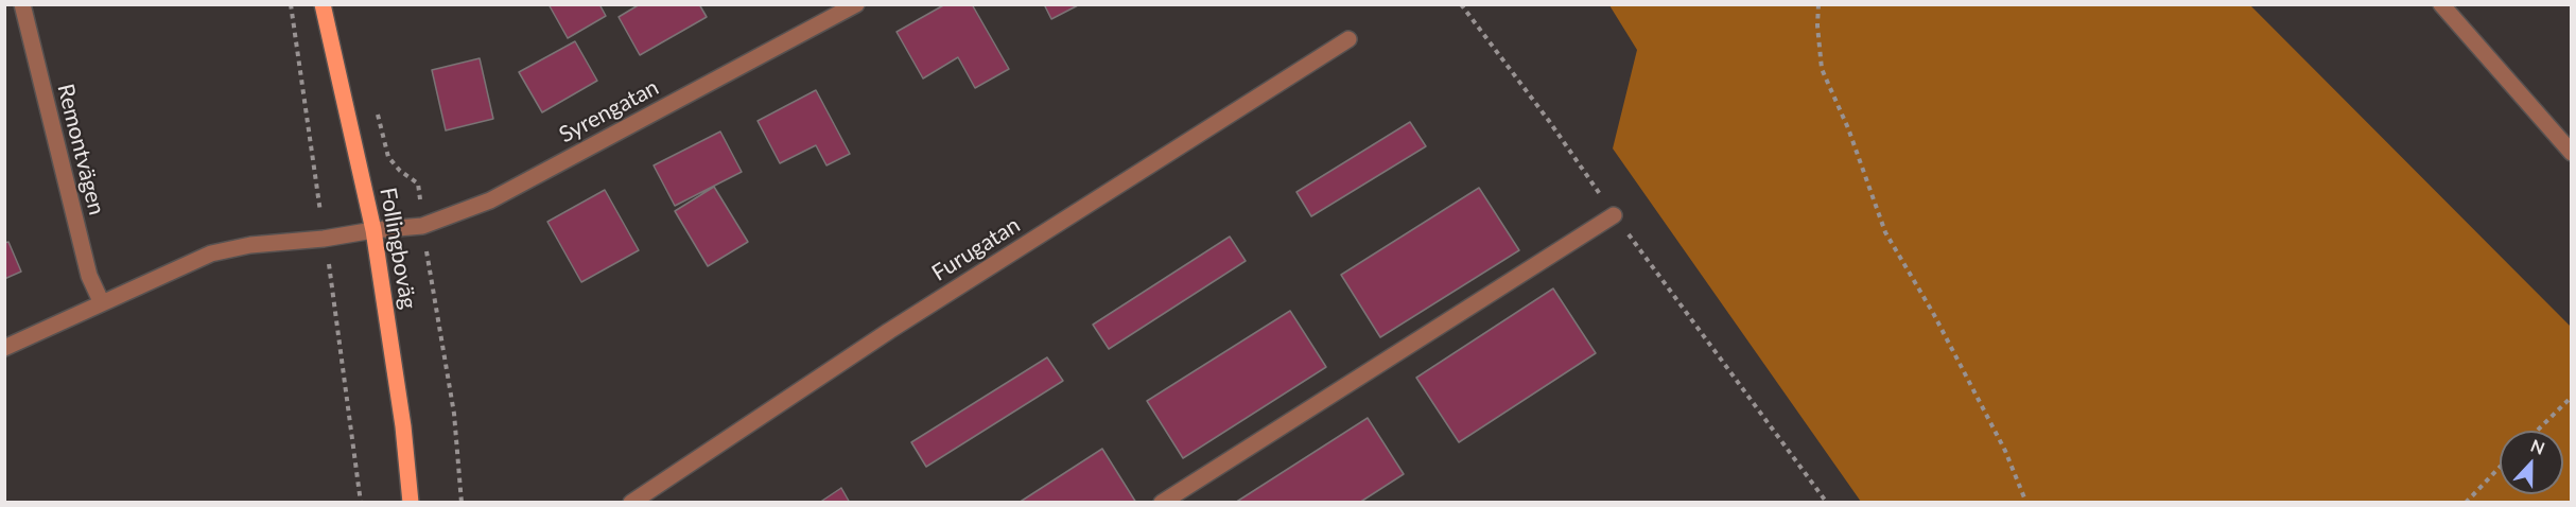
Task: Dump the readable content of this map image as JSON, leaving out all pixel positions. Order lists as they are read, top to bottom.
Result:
{
  "streets": {
    "main road": ["Follingboväg"],
    "street": ["Syrengatan", "Remontvägen", "Furugatan"]
  },
  "crossings": [
    ["Syrengatan", "Follingboväg"]
  ],
  "north": "top"
}
